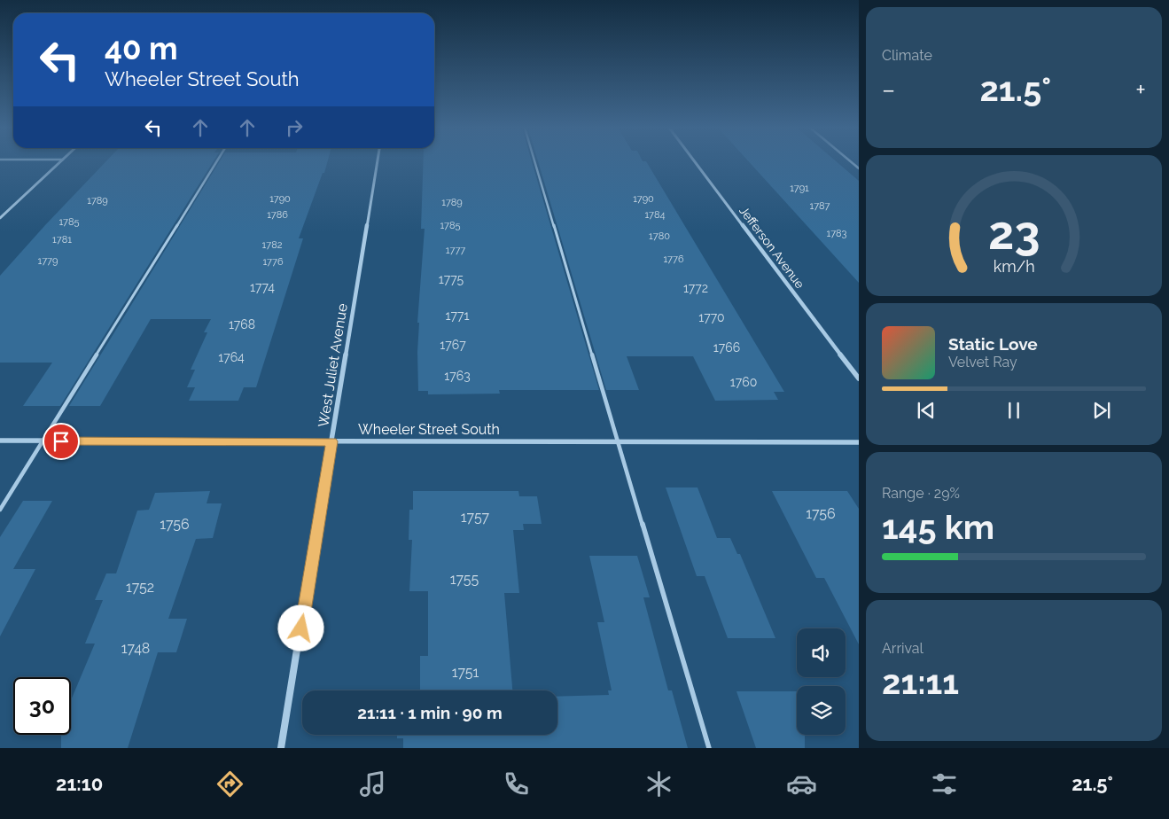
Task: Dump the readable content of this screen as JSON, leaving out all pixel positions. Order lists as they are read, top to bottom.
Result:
{
  "streets": {
    "street": ["Jefferson Avenue", "West Juliet Avenue", "Wheeler Street South"]
  },
  "crossings": [
    ["West Juliet Avenue", "Wheeler Street South"]
  ],
  "house_numbers": [
    "1791",
    "1790",
    "1790",
    "1789",
    "1789",
    "1787",
    "1786",
    "1784",
    "1785",
    "1785",
    "1783",
    "1780",
    "1781",
    "1782",
    "1777",
    "1776",
    "1779",
    "1776",
    "1775",
    "1774",
    "1772",
    "1771",
    "1770",
    "1768",
    "1767",
    "1766",
    "1764",
    "1763",
    "1760",
    "1756",
    "1757",
    "1756",
    "1755",
    "1752",
    "1748",
    "1751"
  ],
  "page": {
    "tile": [
      "Climate",
      ["Range · 29%", "145 km"],
      ["Arrival", "21:11"]
    ],
    "turn": ["40 m", "Wheeler Street South"],
    "heat": ["−", "21.5°", "+"],
    "song": ["Static Love", "Velvet Ray"],
    "limit": "30",
    "trip": "21:11 · 1 min · 90 m",
    "tabs": ["21:10", "21.5°"],
    "gauge": ["23", "km/h"]
  }
}
